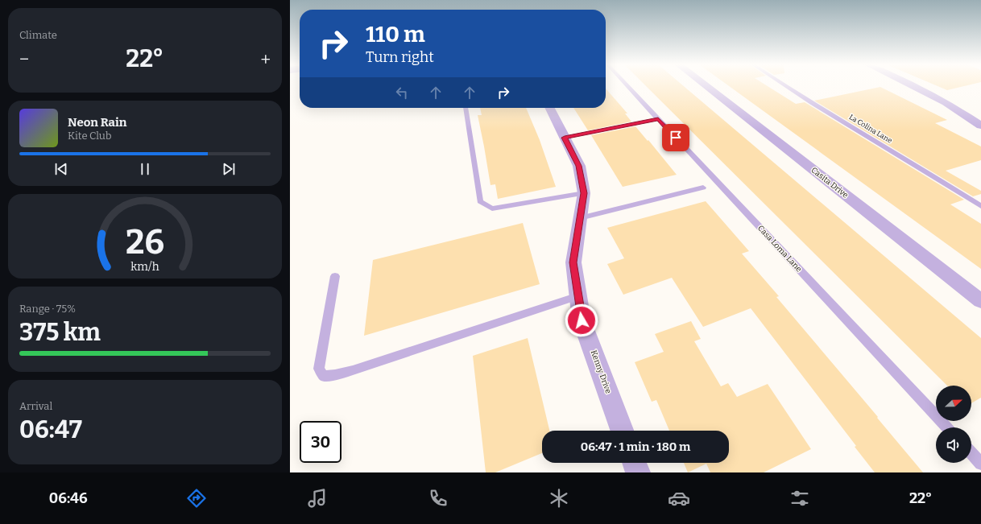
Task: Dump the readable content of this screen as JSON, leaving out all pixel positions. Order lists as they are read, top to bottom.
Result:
{
  "streets": {
    "street": ["Casita Drive", "Kenny Drive"],
    "lane": ["La Colina Lane", "Casa Loma Lane"]
  },
  "north": "right",
  "page": {
    "tile": [
      "Climate",
      ["Range · 75%", "375 km"],
      ["Arrival", "06:47"]
    ],
    "turn": ["110 m", "Turn right"],
    "heat": ["−", "22°", "+"],
    "song": ["Neon Rain", "Kite Club"],
    "limit": "30",
    "trip": "06:47 · 1 min · 180 m",
    "tabs": ["06:46", "22°"],
    "gauge": ["26", "km/h"]
  }
}
